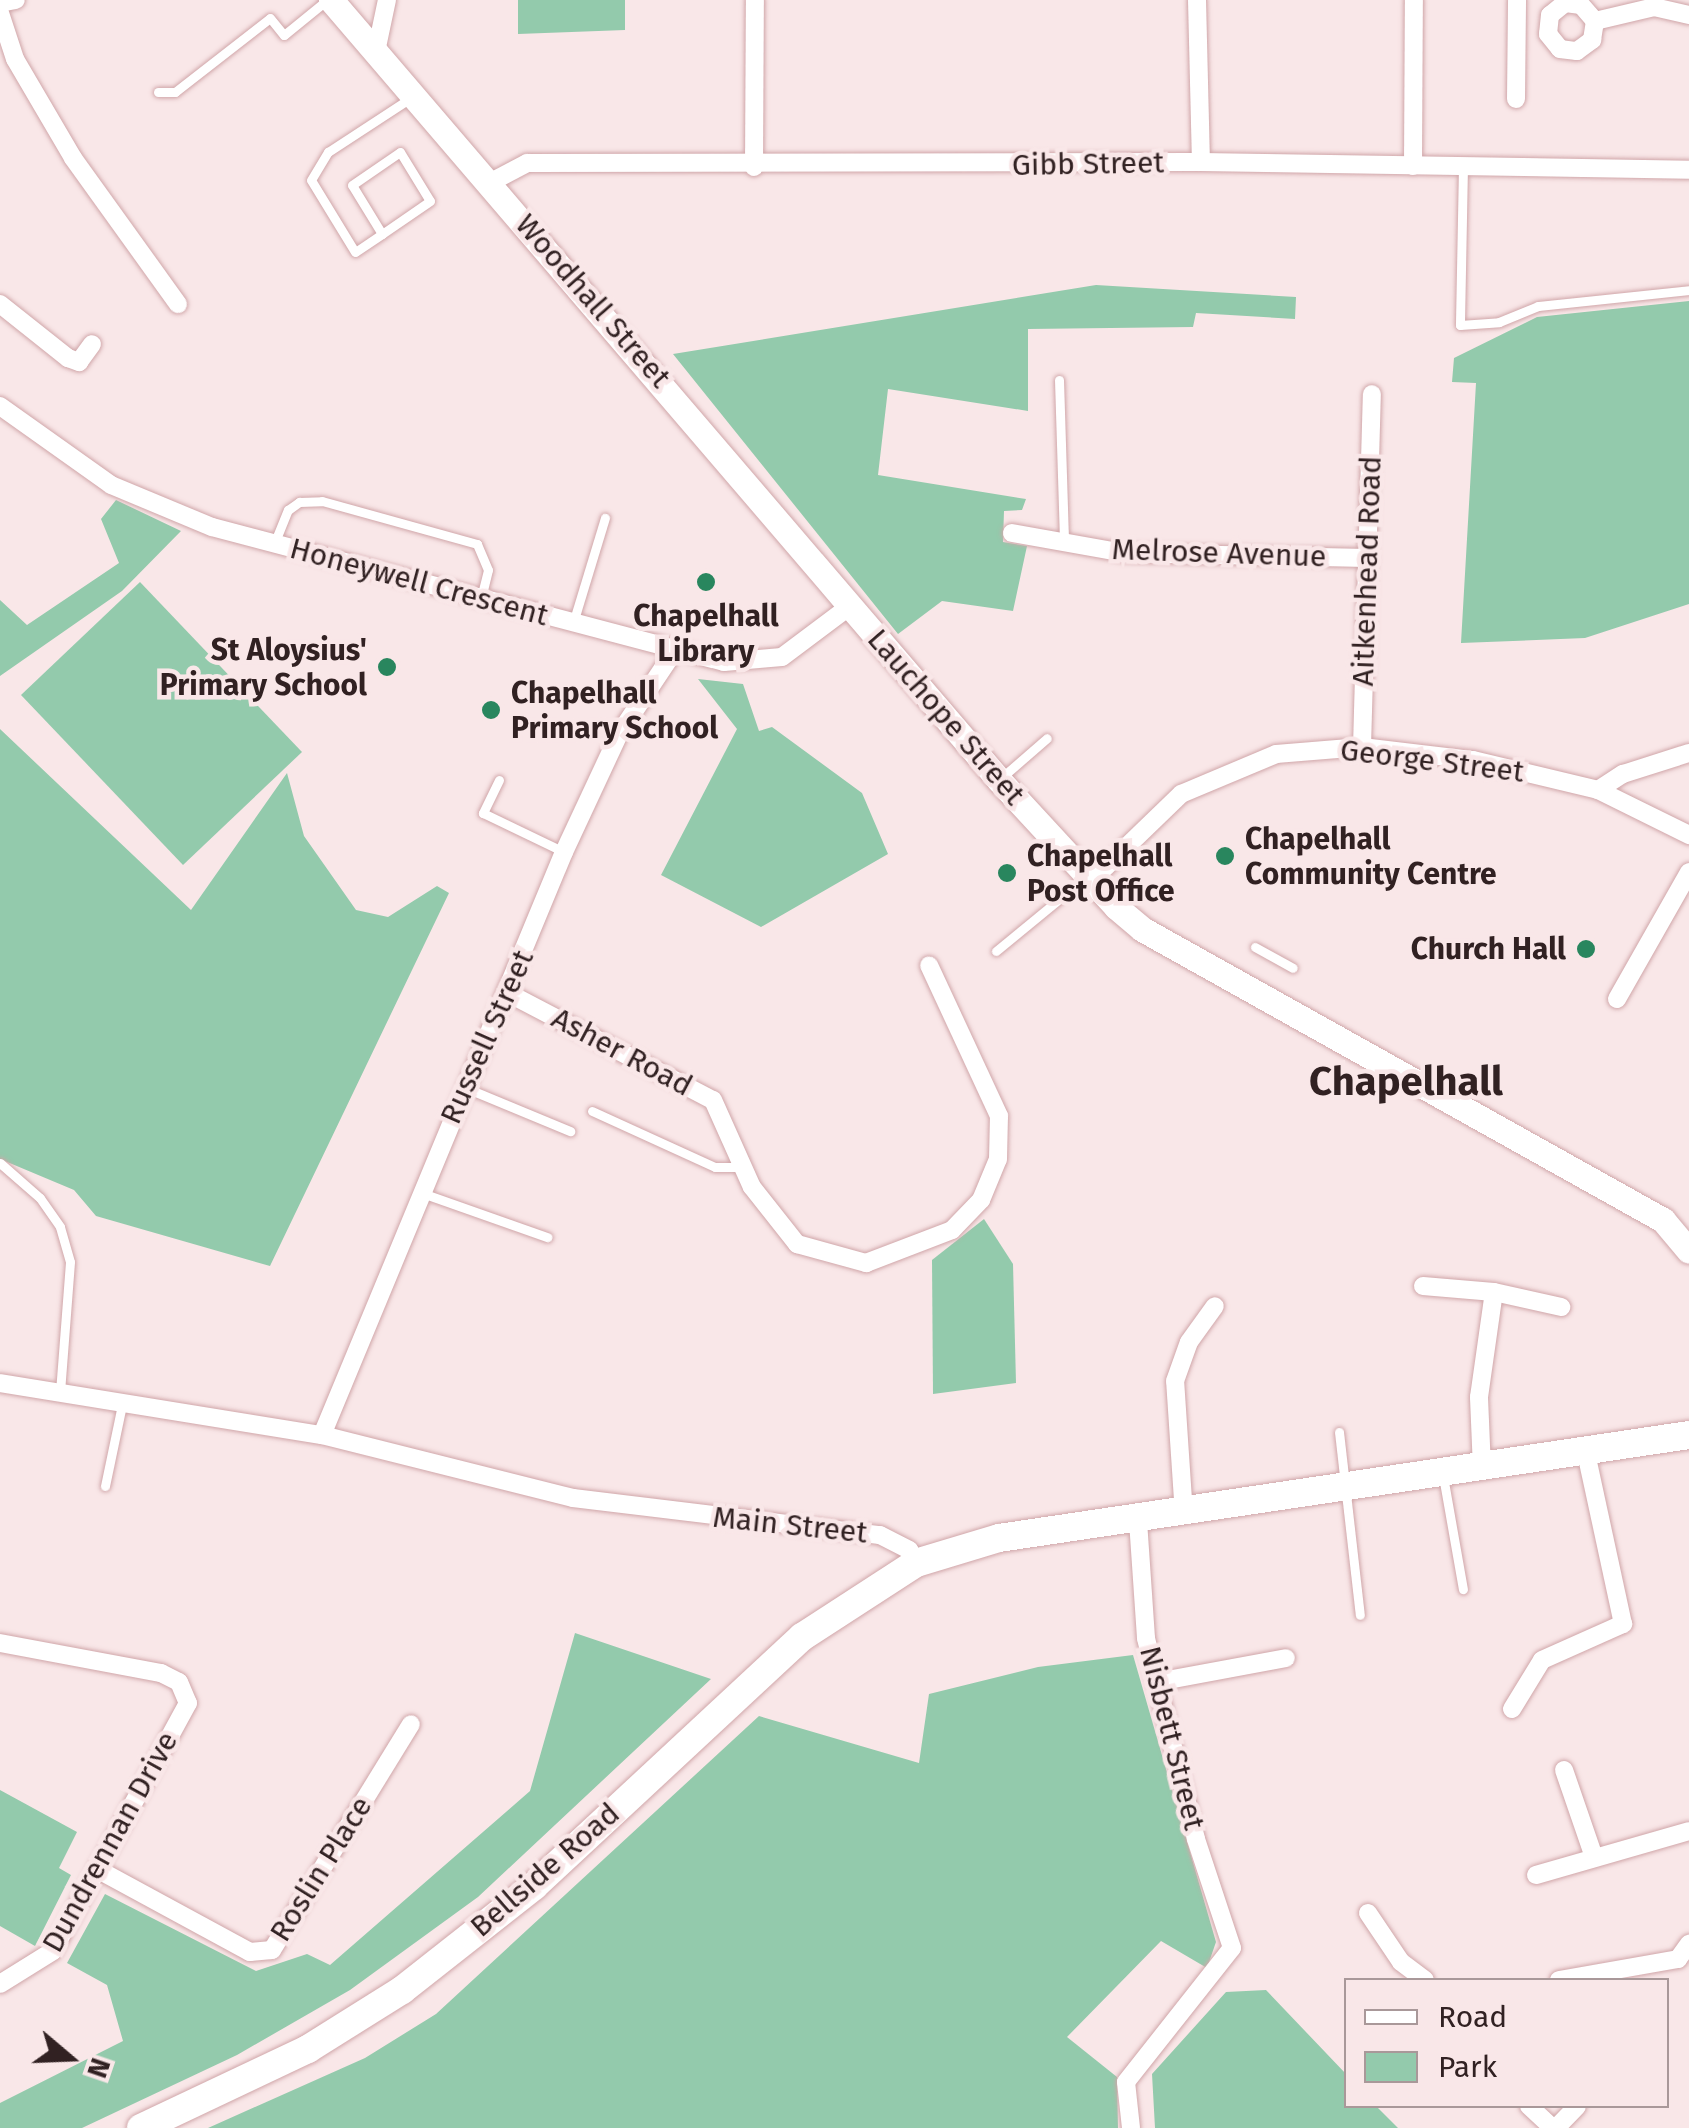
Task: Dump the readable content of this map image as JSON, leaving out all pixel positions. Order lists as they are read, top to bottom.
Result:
{
  "streets": {
    "main road": ["Bellside Road"],
    "street": [
      "Gibb Street",
      "Woodhall Street",
      "Melrose Avenue",
      "Aitkenhead Road",
      "Honeywell Crescent",
      "Lauchope Street",
      "George Street",
      "Russell Street",
      "Asher Road",
      "Main Street",
      "Nisbett Street",
      "Dundrennan Drive",
      "Roslin Place"
    ]
  },
  "crossings": [
    ["Gibb Street", "Woodhall Street"],
    ["Woodhall Street", "Honeywell Crescent"],
    ["Woodhall Street", "Lauchope Street"],
    ["Melrose Avenue", "Aitkenhead Road"],
    ["Aitkenhead Road", "George Street"],
    ["Honeywell Crescent", "Lauchope Street"],
    ["Honeywell Crescent", "Russell Street"],
    ["Lauchope Street", "George Street"],
    ["Russell Street", "Asher Road"],
    ["Russell Street", "Main Street"],
    ["Main Street", "Bellside Road"],
    ["Dundrennan Drive", "Roslin Place"]
  ],
  "districts": ["Chapelhall"],
  "places": [
    "Chapelhall Library",
    "St Aloysius' Primary School",
    "Chapelhall Primary School",
    "Chapelhall Community Centre",
    "Chapelhall Post Office",
    "Church Hall"
  ],
  "legend": ["Road", "Park"],
  "north": "right"
}
